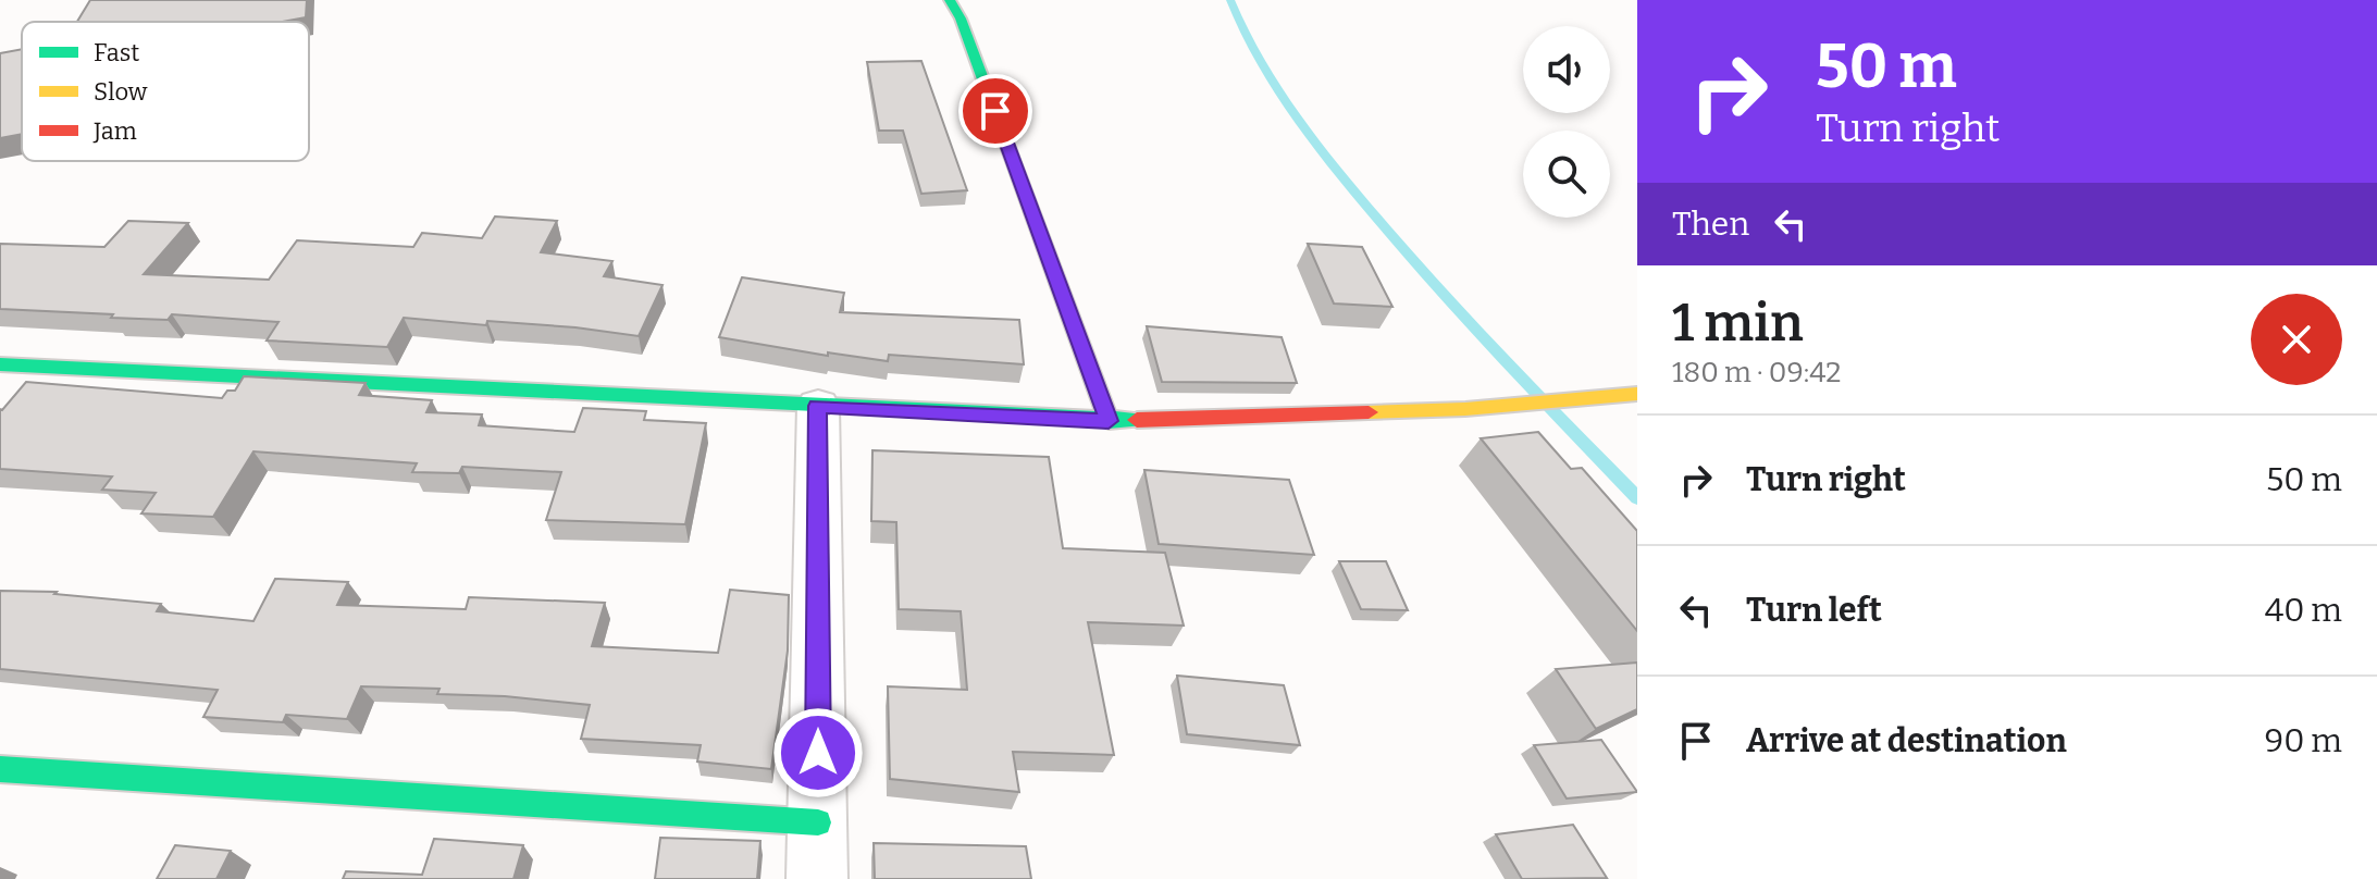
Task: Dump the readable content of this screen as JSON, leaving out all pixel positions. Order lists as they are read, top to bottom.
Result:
{
  "legend": ["Fast", "Slow", "Jam"],
  "page": {
    "turn": ["50 m", "Turn right"],
    "then": "Then",
    "heading": ["1 min", "180 m · 09:42"],
    "list": [
      {
        "name": "Turn right",
        "value": "50 m"
      },
      {
        "name": "Turn left",
        "value": "40 m"
      },
      {
        "name": "Arrive at destination",
        "value": "90 m"
      }
    ]
  }
}
